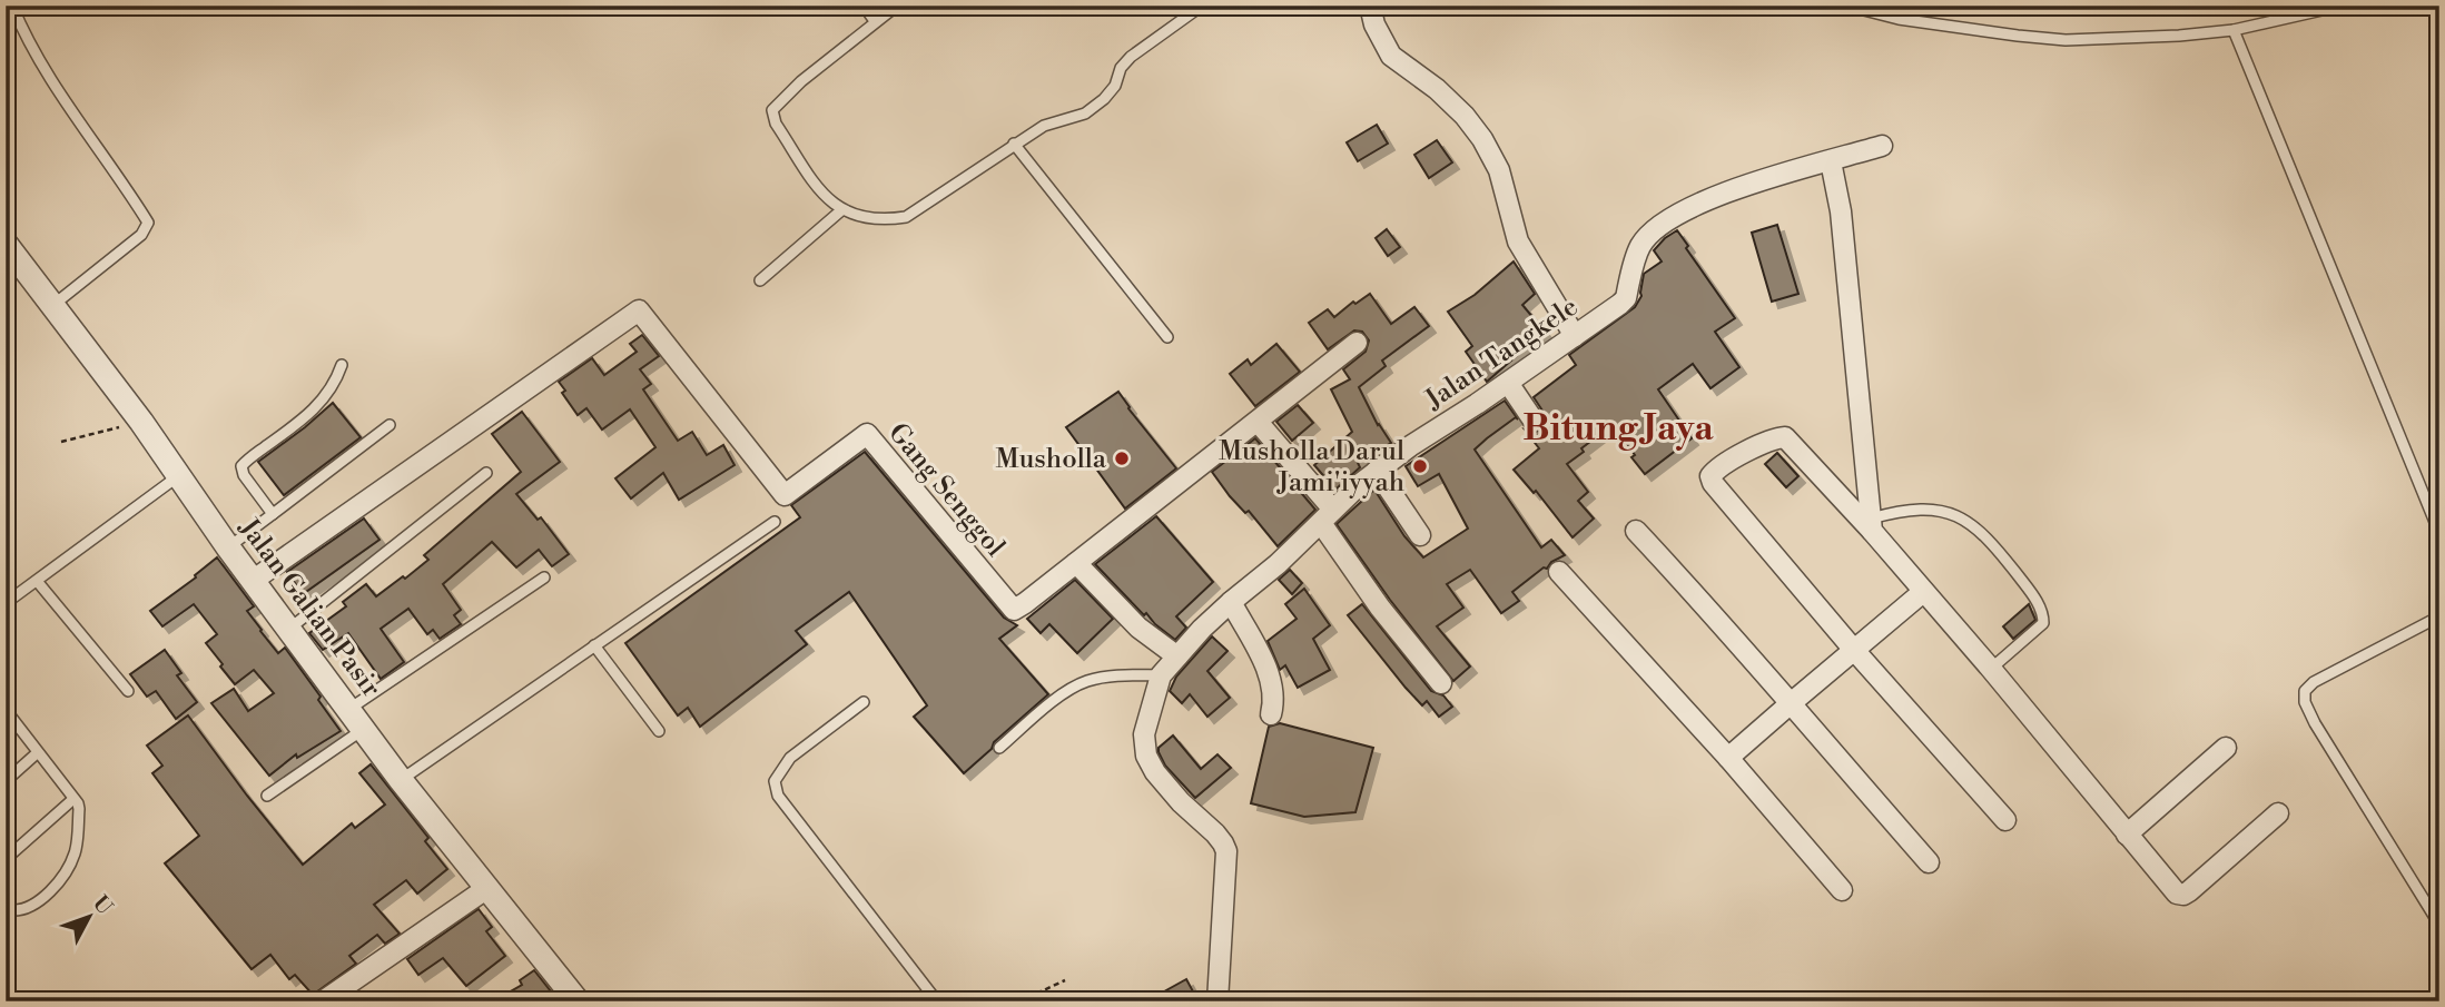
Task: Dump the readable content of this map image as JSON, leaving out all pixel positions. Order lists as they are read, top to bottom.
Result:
{
  "streets": {
    "street": ["Jalan Tangkele", "Gang Senggol", "Jalan Galian Pasir"]
  },
  "crossings": [
    ["Gang Senggol", "Jalan Galian Pasir"]
  ],
  "districts": ["Bitung Jaya"],
  "places": ["Musholla", "Musholla Darul Jami'iyyah"],
  "north": "top right"
}
